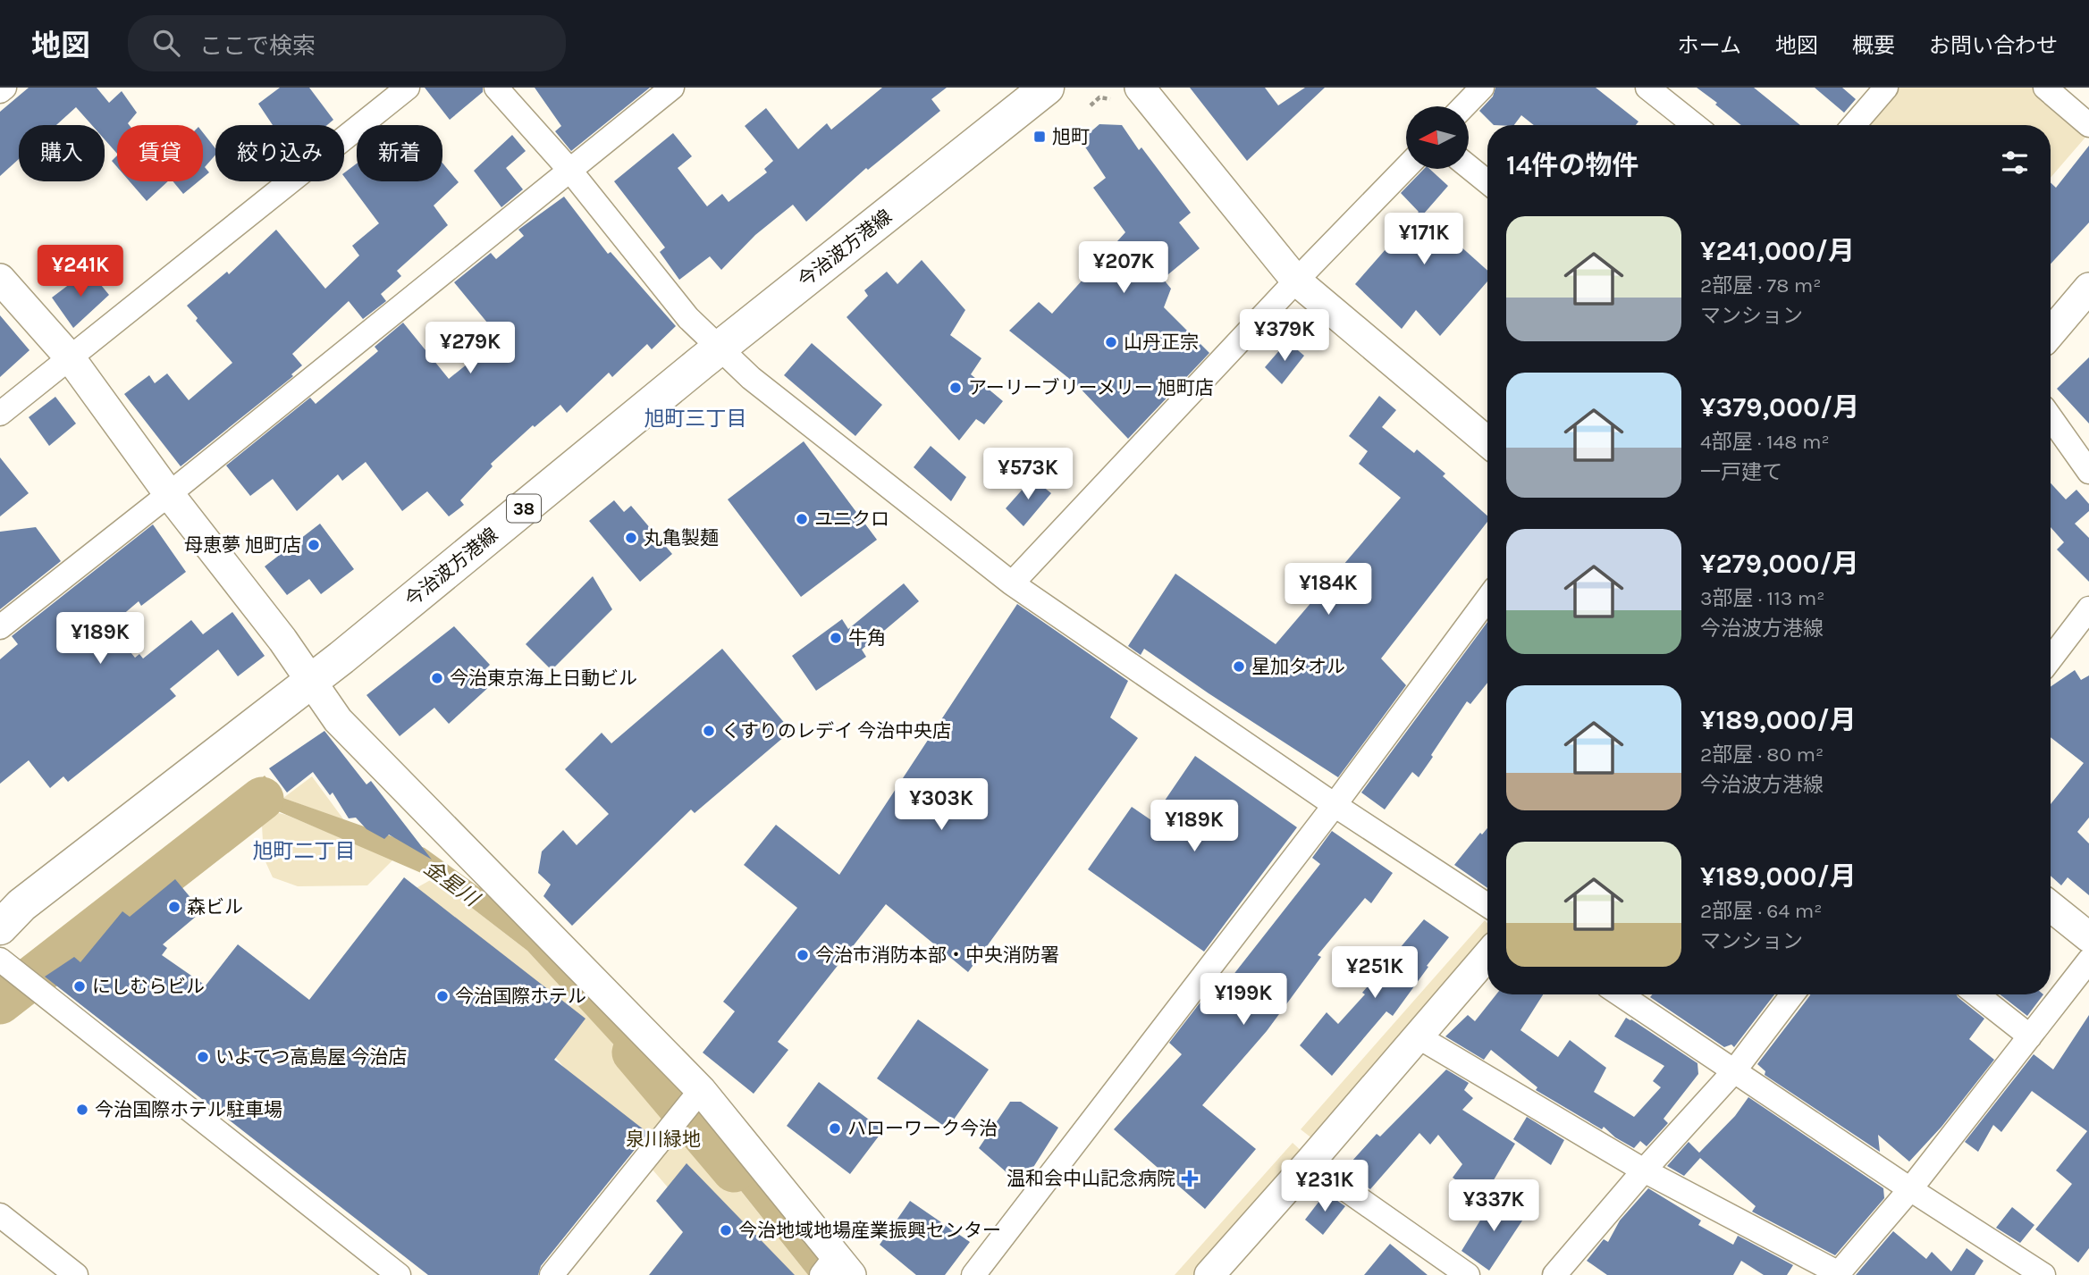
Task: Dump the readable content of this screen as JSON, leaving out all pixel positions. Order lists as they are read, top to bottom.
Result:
{
  "streets": {
    "main road": ["今治波方港線", "38"]
  },
  "districts": ["旭町三丁目", "旭町二丁目"],
  "water": ["金星川"],
  "parks": ["泉川緑地"],
  "places": {
    "transit": ["旭町"],
    "other": [
      "山丹正宗",
      "アーリーブリーメリー 旭町店",
      "ユニクロ",
      "丸亀製麺",
      "母恵夢 旭町店",
      "牛角",
      "星加タオル",
      "今治東京海上日動ビル",
      "くすりのレデイ 今治中央店",
      "森ビル",
      "今治市消防本部・中央消防署",
      "にしむらビル",
      "今治国際ホテル",
      "いよてつ高島屋 今治店",
      "今治国際ホテル駐車場",
      "ハローワーク今治",
      "今治地域地場産業振興センター"
    ],
    "health": ["温和会中山記念病院"]
  },
  "north": "left",
  "page": {
    "header": "地図",
    "search": "ここで検索",
    "nav": [
      "ホーム",
      "地図",
      "概要",
      "お問い合わせ"
    ],
    "chip": [
      "購入",
      "賃貸",
      "絞り込み",
      "新着"
    ],
    "heading": "14件の物件",
    "list": [
      {
        "name": "¥241,000/月",
        "note": "2部屋 · 78 m² · マンション"
      },
      {
        "name": "¥379,000/月",
        "note": "4部屋 · 148 m² · 一戸建て"
      },
      {
        "name": "¥279,000/月",
        "note": "3部屋 · 113 m² · 今治波方港線"
      },
      {
        "name": "¥189,000/月",
        "note": "2部屋 · 80 m² · 今治波方港線"
      },
      {
        "name": "¥189,000/月",
        "note": "2部屋 · 64 m² · マンション"
      }
    ],
    "price": [
      "¥171K",
      "¥207K",
      "¥241K",
      "¥379K",
      "¥279K",
      "¥573K",
      "¥184K",
      "¥189K",
      "¥303K",
      "¥189K",
      "¥251K",
      "¥199K",
      "¥231K",
      "¥337K"
    ]
  }
}
